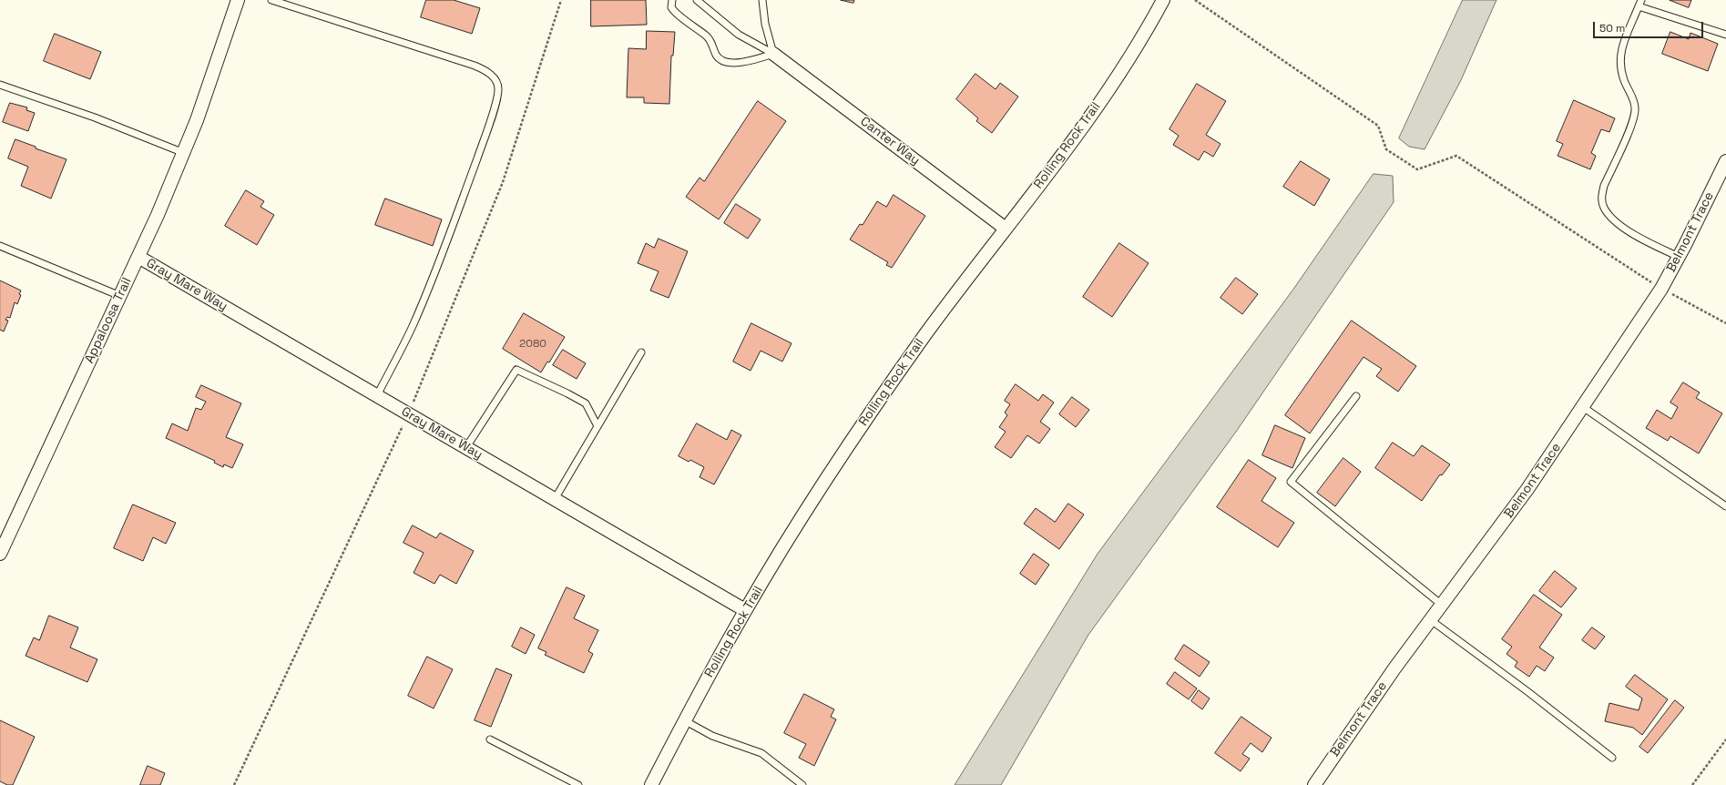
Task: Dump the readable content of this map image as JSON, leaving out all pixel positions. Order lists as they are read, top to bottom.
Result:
{
  "streets": {
    "street": [
      "Canter Way",
      "Rolling Rock Trail",
      "Belmont Trace",
      "Gray Mare Way",
      "Appaloosa Trail"
    ]
  },
  "crossings": [
    ["Canter Way", "Rolling Rock Trail"],
    ["Rolling Rock Trail", "Gray Mare Way"],
    ["Gray Mare Way", "Appaloosa Trail"]
  ],
  "house_numbers": ["2080"],
  "scale_bar": "50 m"
}
